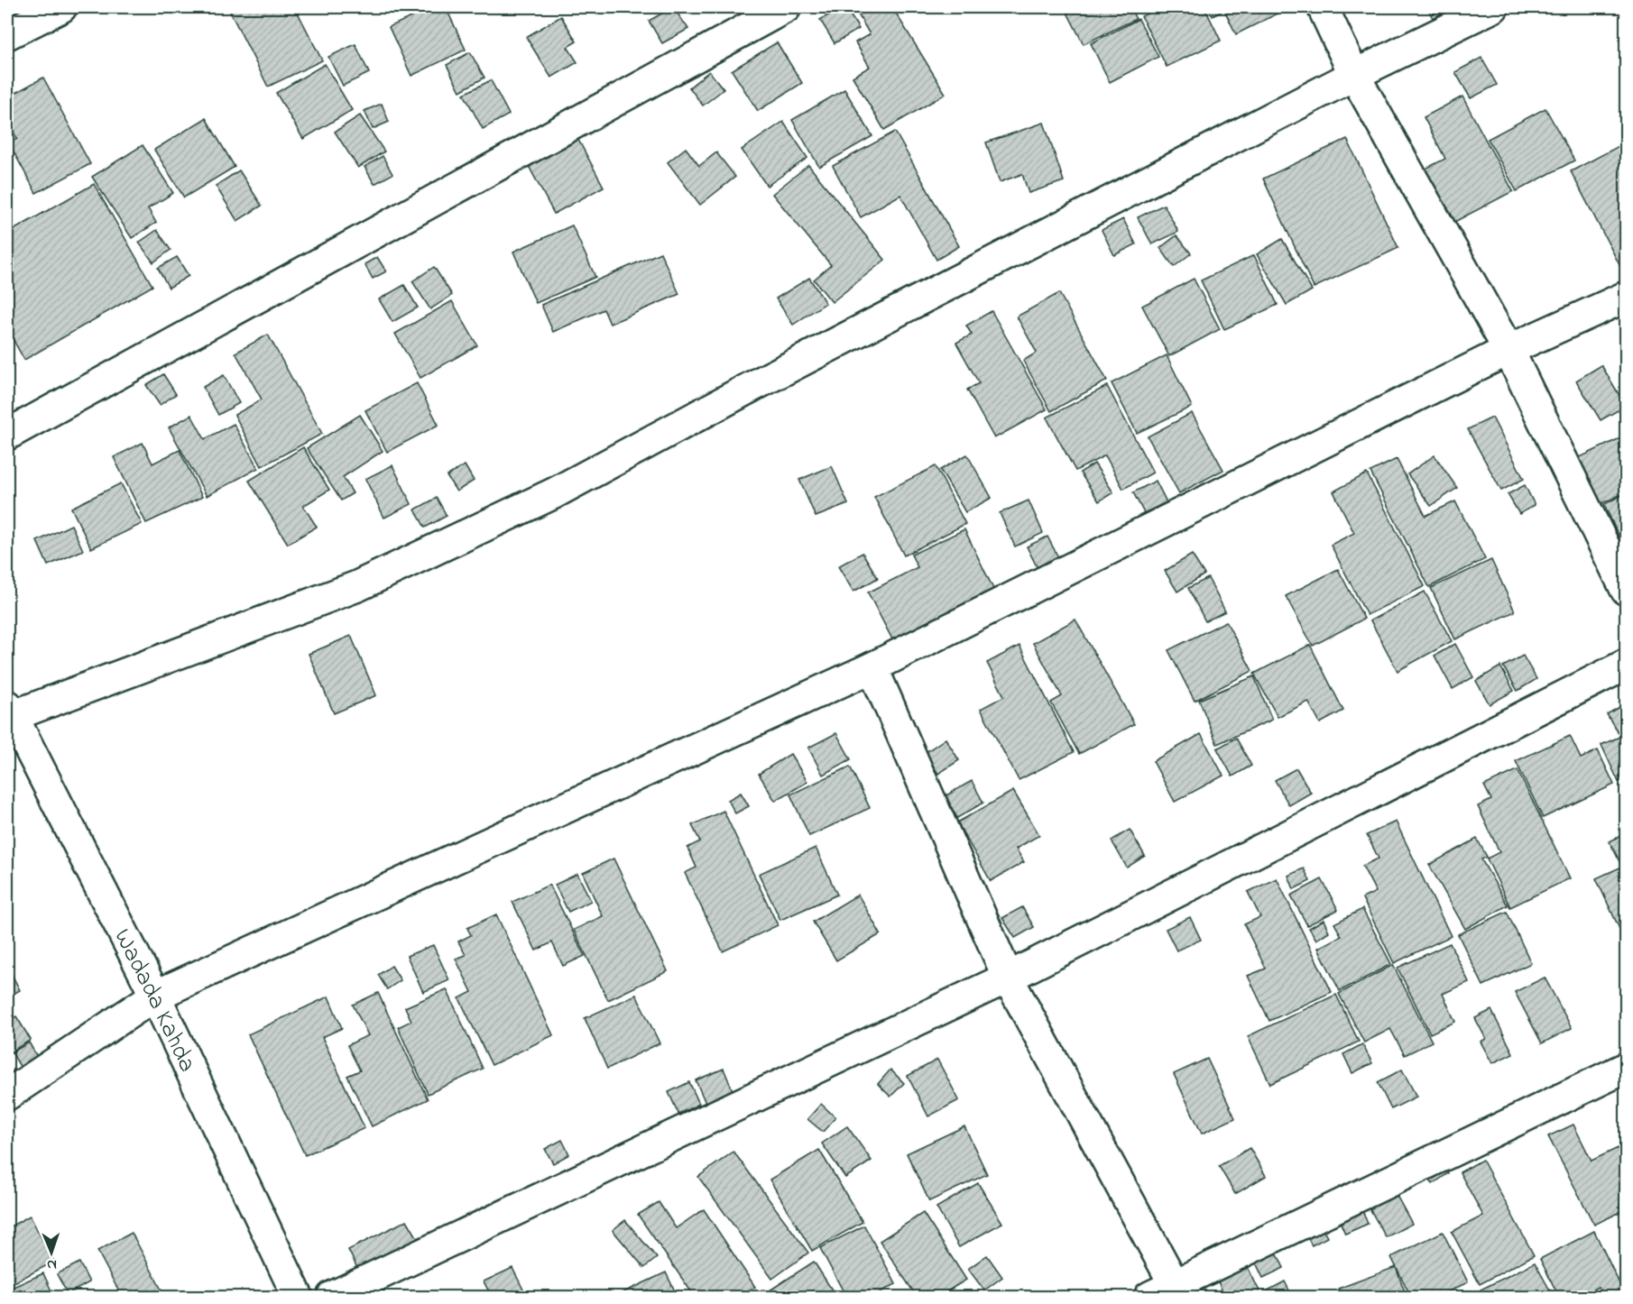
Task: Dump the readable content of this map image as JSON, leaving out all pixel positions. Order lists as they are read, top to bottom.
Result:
{
  "streets": {
    "street": ["Wadada Kahda"]
  },
  "north": "bottom"
}
